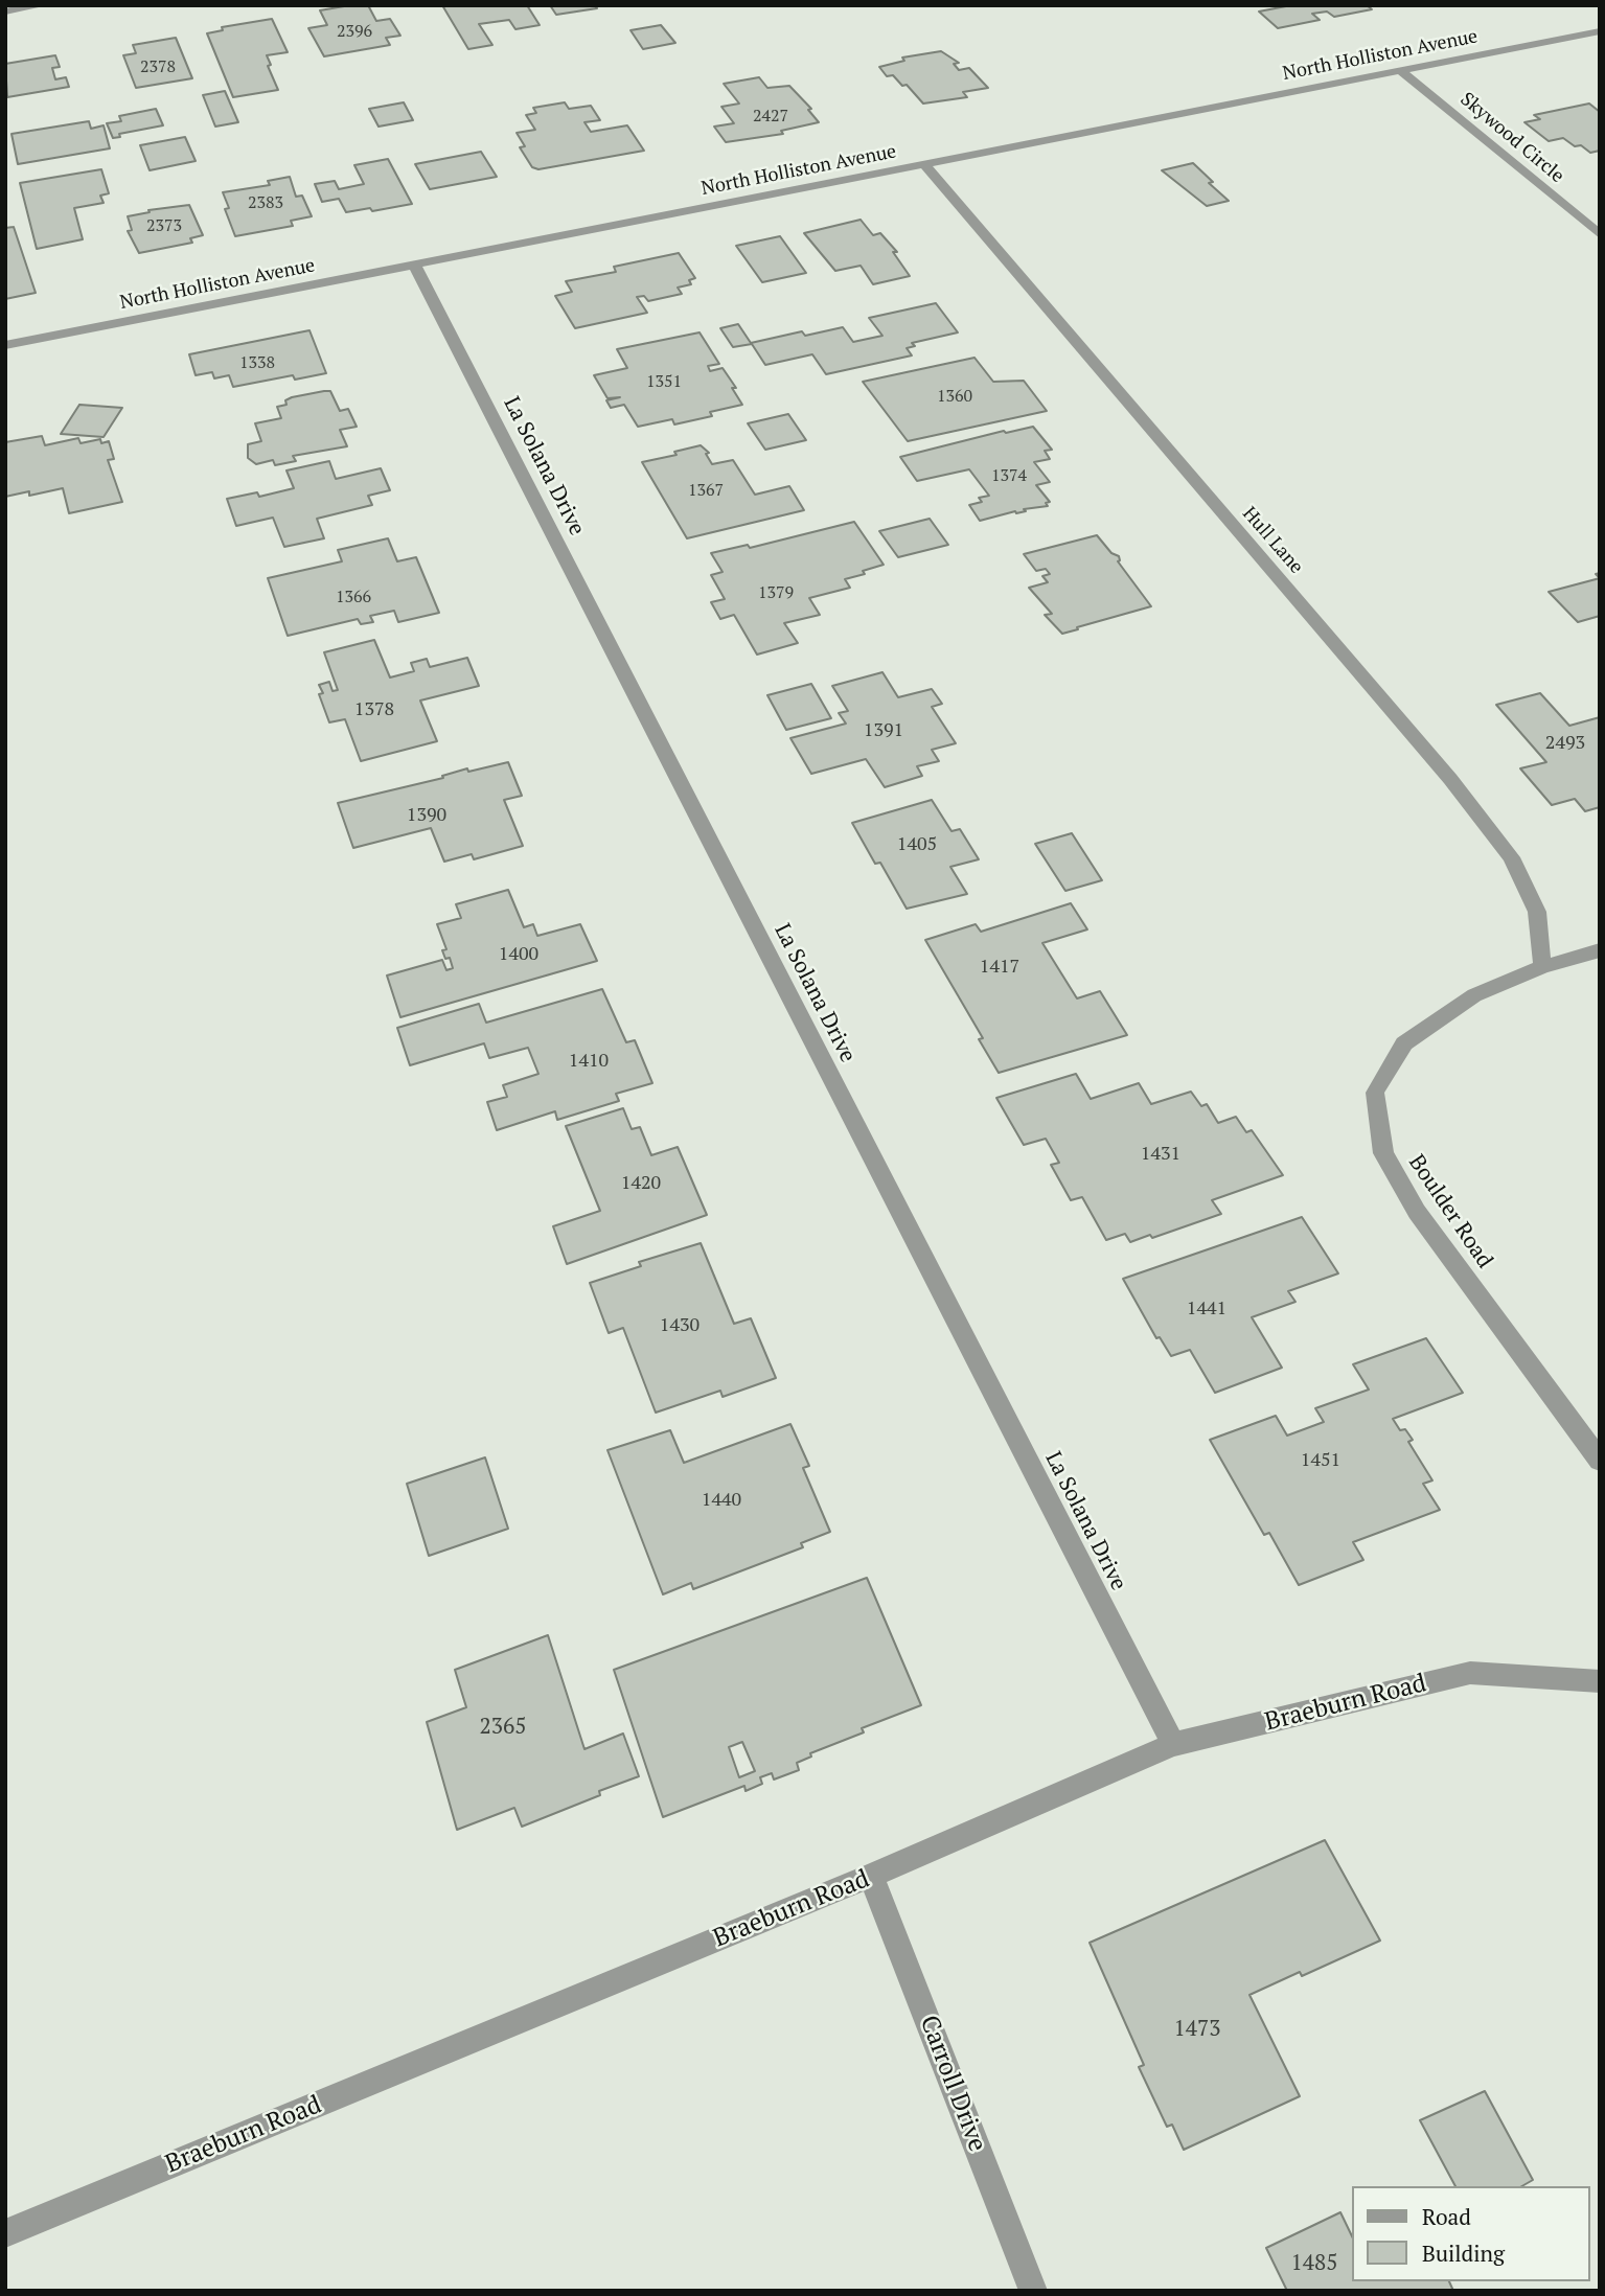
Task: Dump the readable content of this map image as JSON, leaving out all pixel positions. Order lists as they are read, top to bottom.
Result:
{
  "streets": {
    "street": [
      "North Holliston Avenue",
      "Skywood Circle",
      "La Solana Drive",
      "Hull Lane",
      "Boulder Road",
      "Braeburn Road",
      "Carroll Drive"
    ]
  },
  "crossings": [
    ["North Holliston Avenue", "Skywood Circle"],
    ["North Holliston Avenue", "La Solana Drive"],
    ["North Holliston Avenue", "Hull Lane"],
    ["La Solana Drive", "Braeburn Road"],
    ["Hull Lane", "Boulder Road"],
    ["Braeburn Road", "Carroll Drive"]
  ],
  "house_numbers": [
    "2396",
    "2378",
    "2427",
    "2383",
    "2373",
    "1338",
    "1351",
    "1360",
    "1374",
    "1367",
    "1379",
    "1366",
    "1378",
    "1391",
    "2493",
    "1390",
    "1405",
    "1400",
    "1417",
    "1410",
    "1431",
    "1420",
    "1441",
    "1430",
    "1451",
    "1440",
    "2365",
    "1473",
    "1485"
  ],
  "legend": ["Road", "Building"]
}
